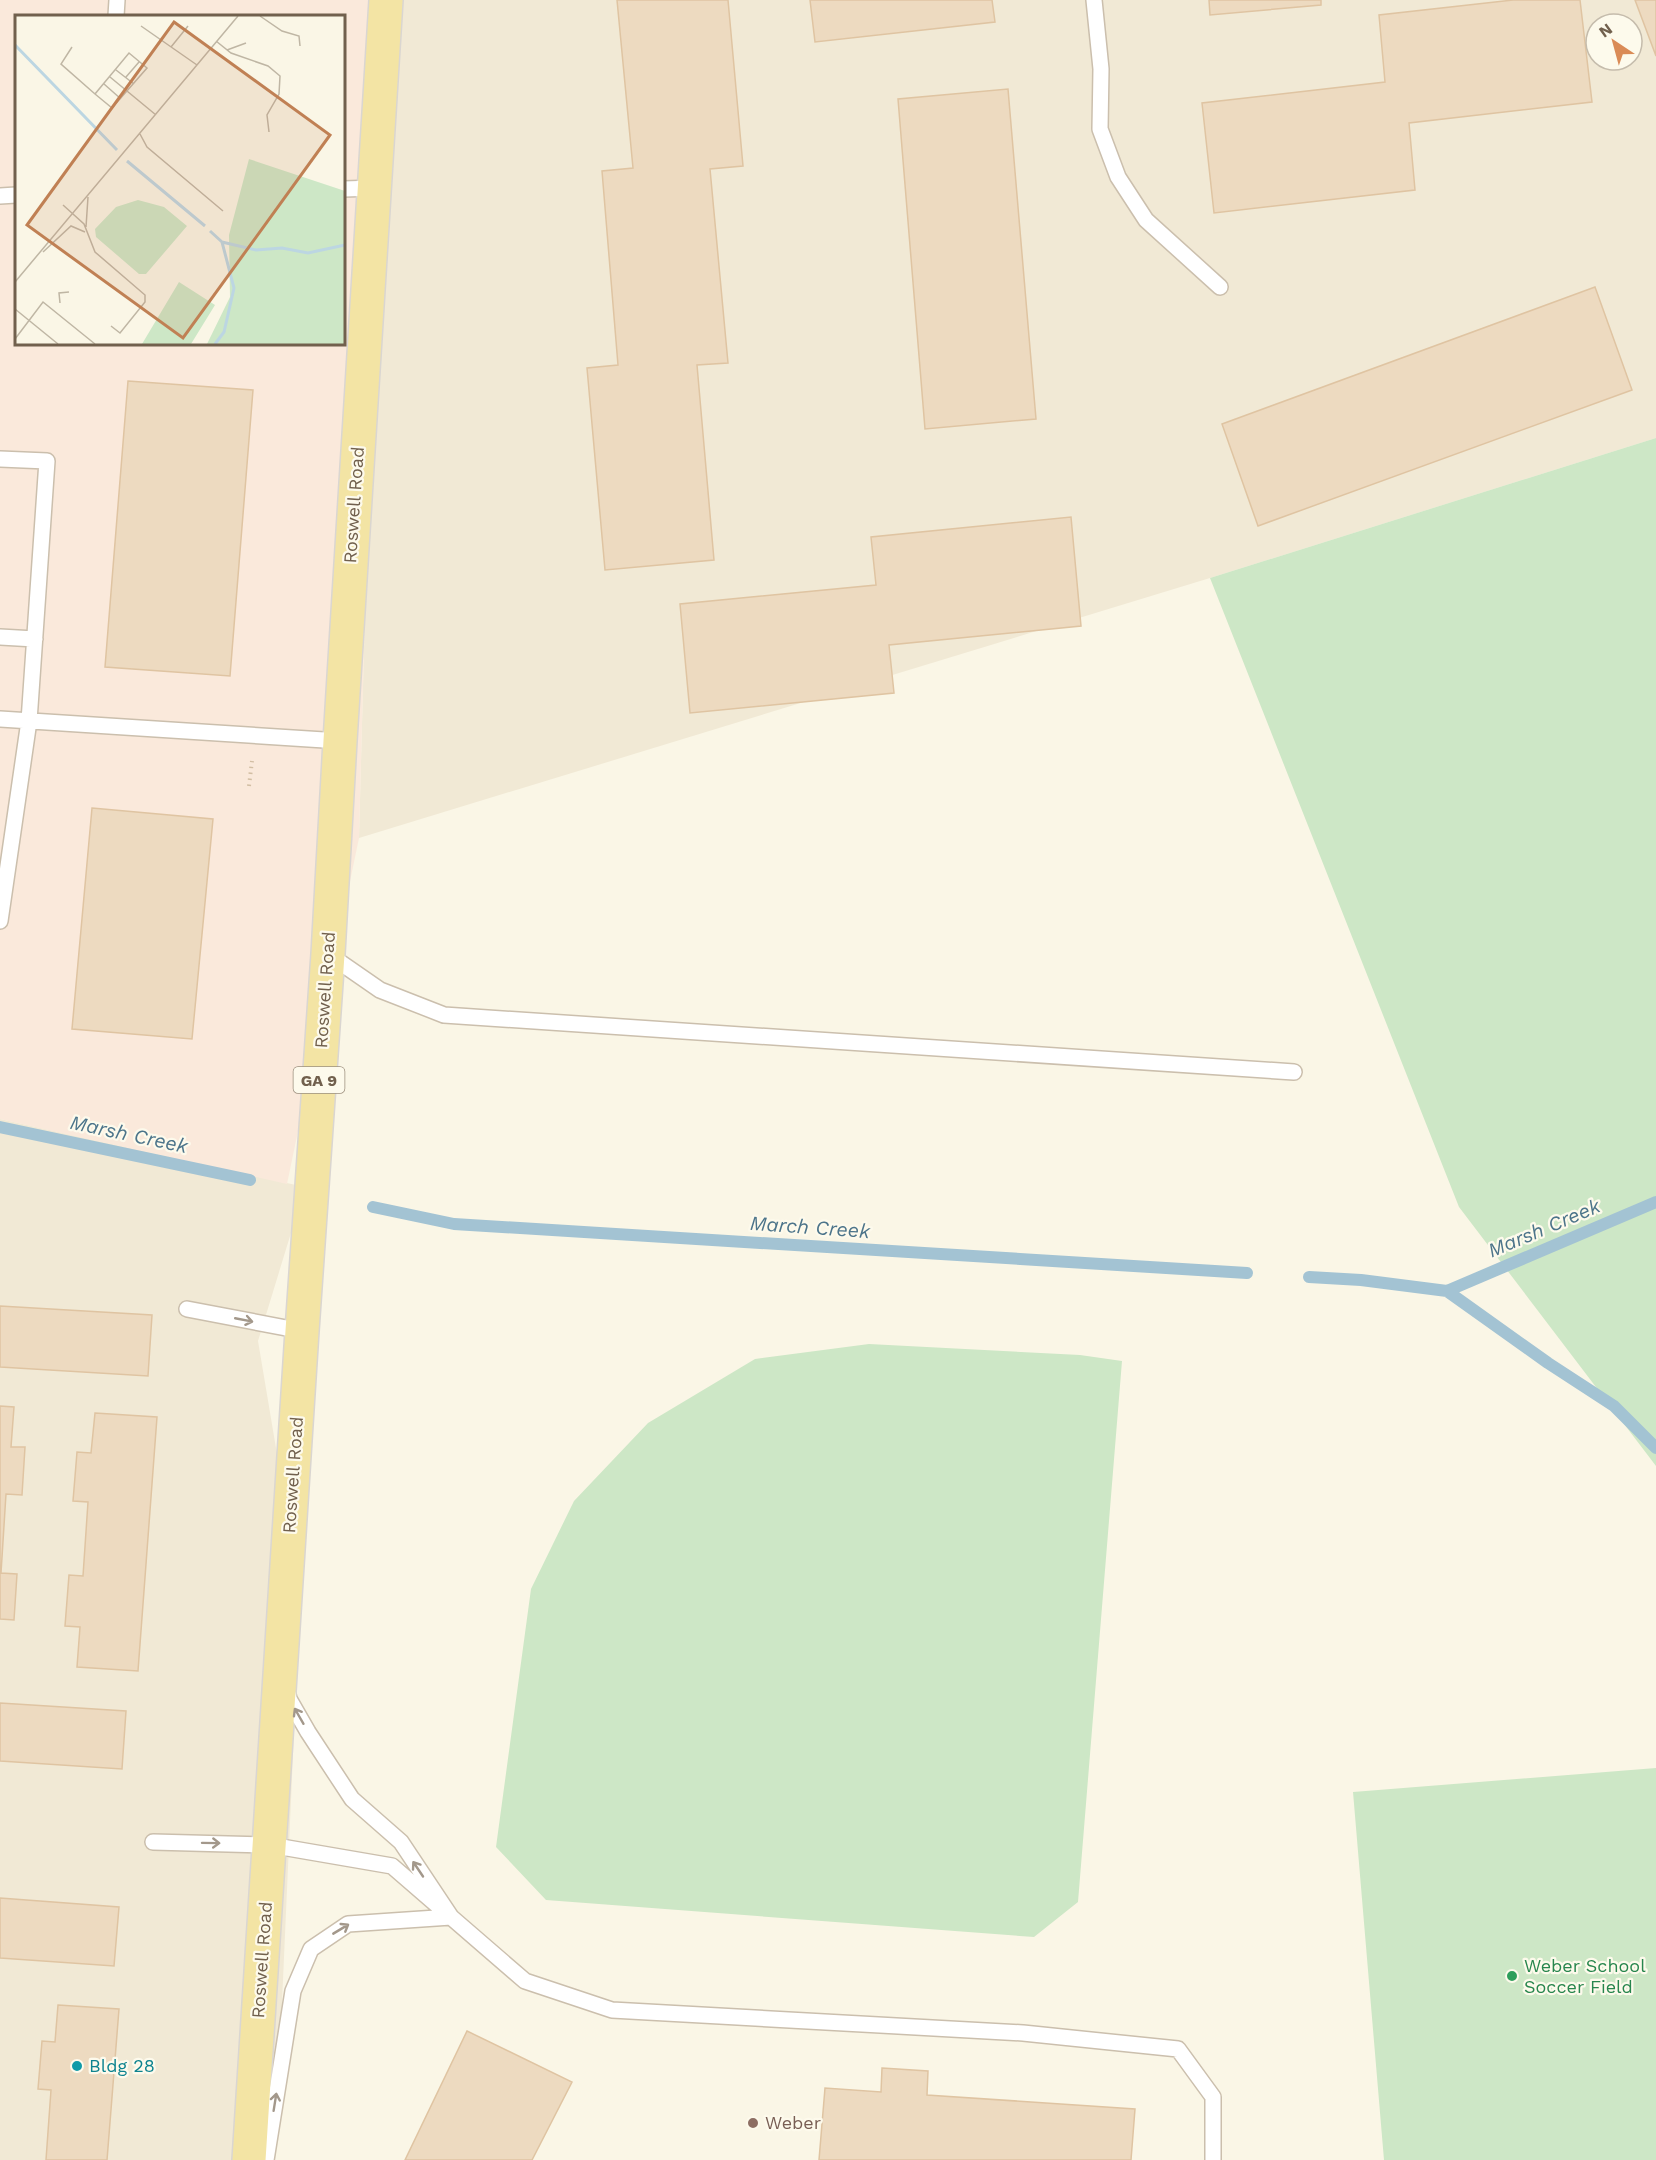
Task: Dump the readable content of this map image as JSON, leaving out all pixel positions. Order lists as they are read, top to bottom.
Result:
{
  "streets": {
    "main road": ["Roswell Road", "GA 9"]
  },
  "water": ["Marsh Creek", "March Creek"],
  "places": ["Weber School Soccer Field", "Bldg 28", "Weber"],
  "north": "top left"
}
